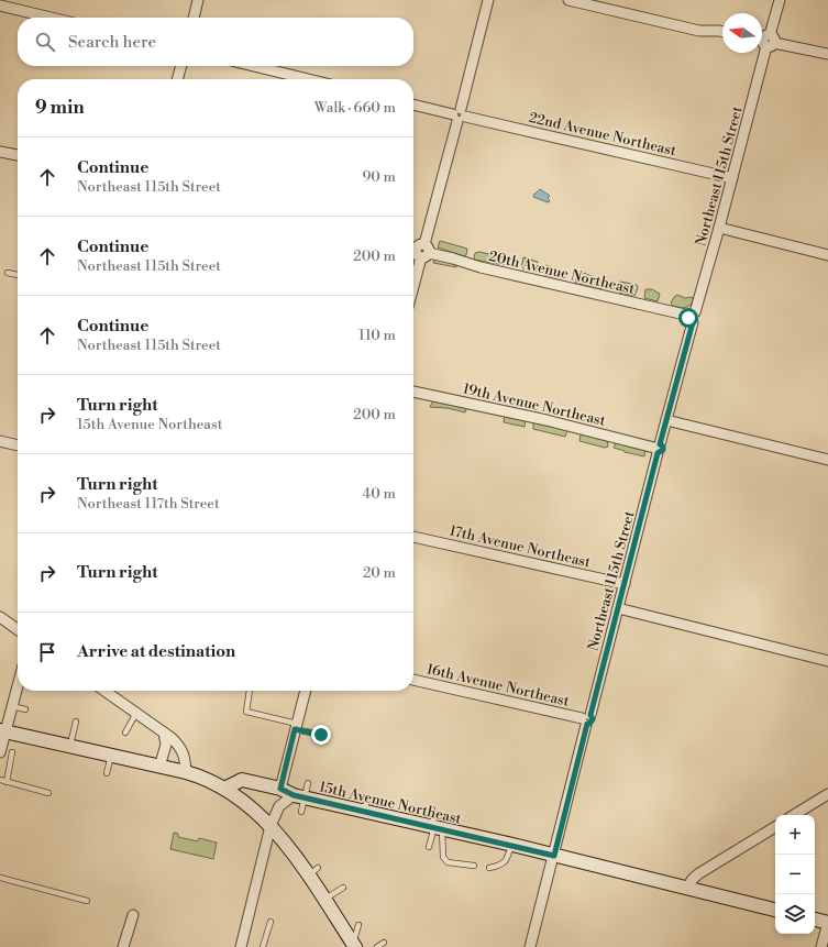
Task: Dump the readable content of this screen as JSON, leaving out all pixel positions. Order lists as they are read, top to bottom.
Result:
{
  "streets": {
    "street": [
      "22nd Avenue Northeast",
      "Northeast 115th Street",
      "20th Avenue Northeast",
      "19th Avenue Northeast",
      "17th Avenue Northeast",
      "16th Avenue Northeast",
      "15th Avenue Northeast"
    ]
  },
  "crossings": [
    ["22nd Avenue Northeast", "Northeast 115th Street"],
    ["Northeast 115th Street", "20th Avenue Northeast"],
    ["Northeast 115th Street", "19th Avenue Northeast"],
    ["Northeast 115th Street", "17th Avenue Northeast"],
    ["Northeast 115th Street", "16th Avenue Northeast"],
    ["Northeast 115th Street", "15th Avenue Northeast"]
  ],
  "north": "left",
  "page": {
    "search": "Search here",
    "heading": ["9 min", "Walk · 660 m"],
    "list": [
      ["Continue", "Northeast 115th Street", "90 m"],
      ["Continue", "Northeast 115th Street", "200 m"],
      ["Continue", "Northeast 115th Street", "110 m"],
      ["Turn right", "15th Avenue Northeast", "200 m"],
      ["Turn right", "Northeast 117th Street", "40 m"],
      ["Turn right", "20 m"],
      "Arrive at destination"
    ],
    "map_buttons": ["+", "−"]
  }
}
